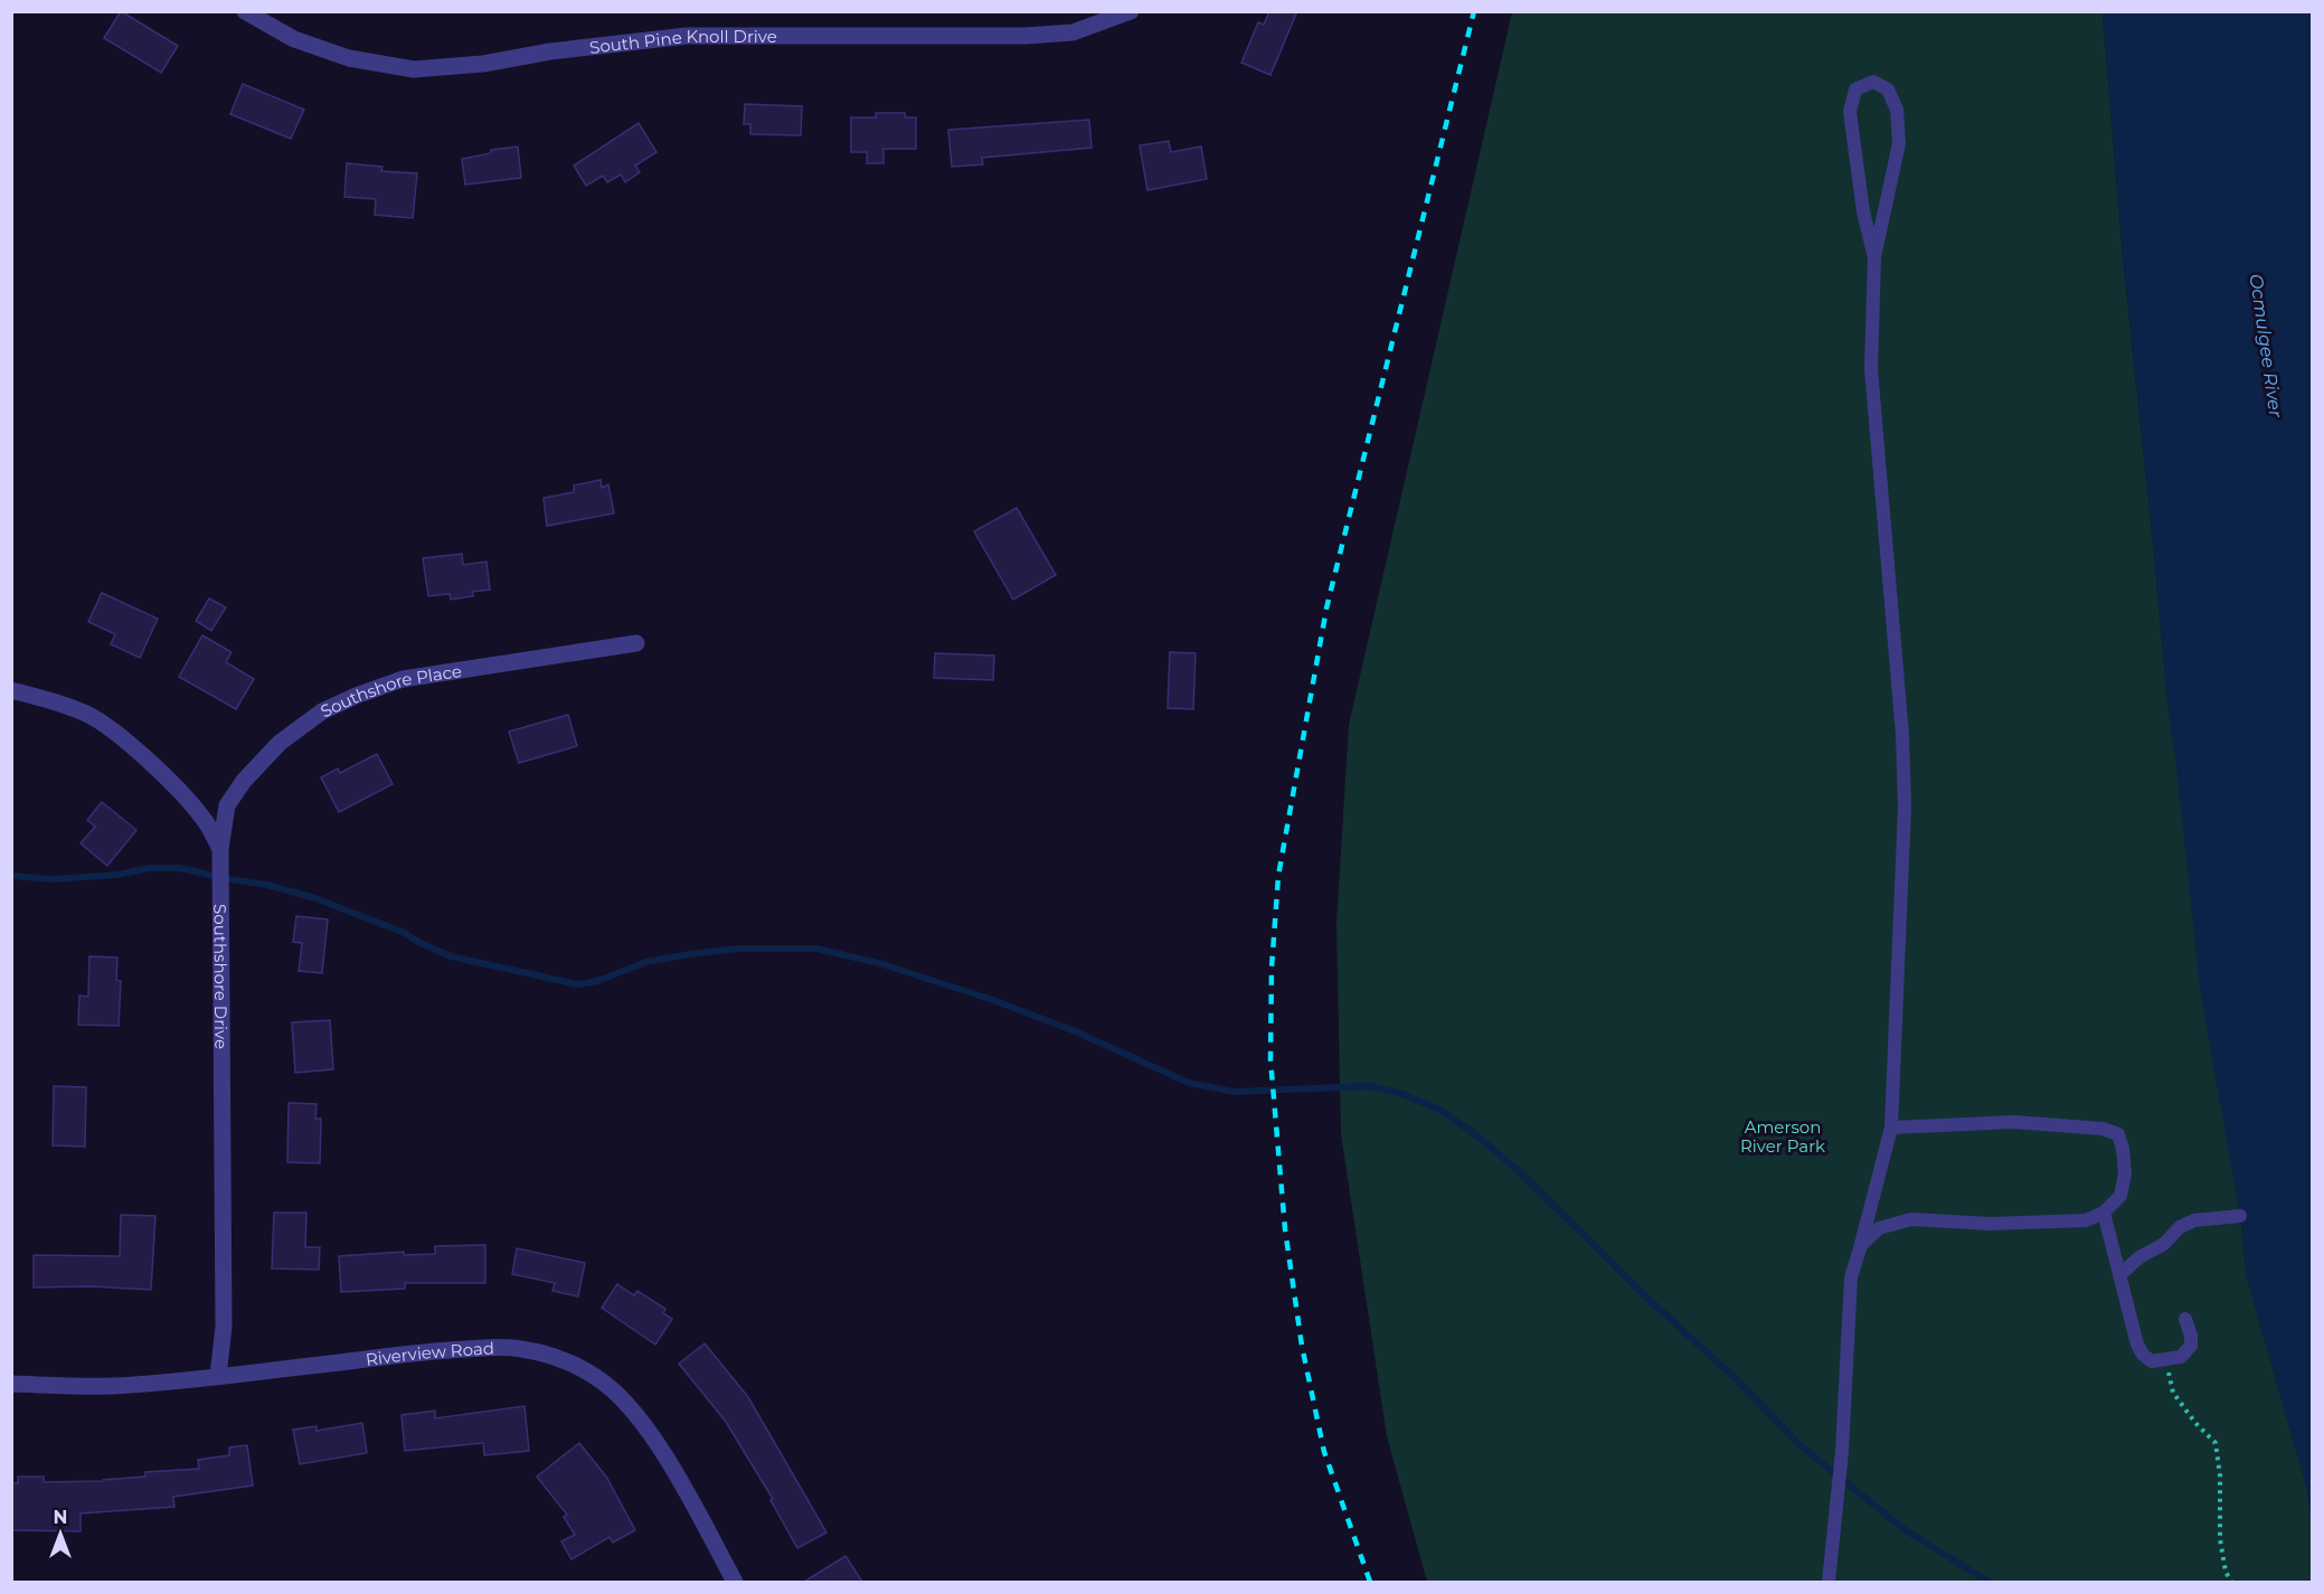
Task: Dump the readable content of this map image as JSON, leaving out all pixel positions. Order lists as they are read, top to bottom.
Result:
{
  "streets": {
    "street": [
      "South Pine Knoll Drive",
      "Southshore Place",
      "Southshore Drive",
      "Riverview Road"
    ]
  },
  "crossings": [
    ["Southshore Place", "Southshore Drive"],
    ["Southshore Drive", "Riverview Road"]
  ],
  "water": ["Ocmulgee River"],
  "parks": ["Amerson River Park"],
  "north": "top"
}
